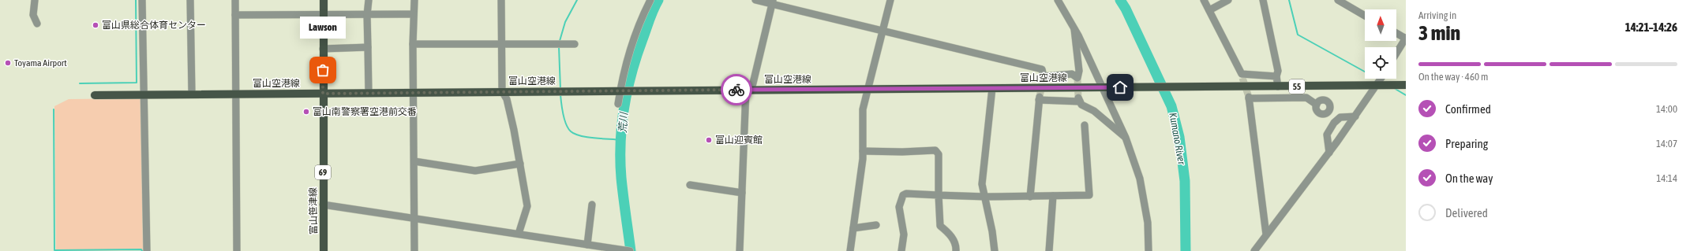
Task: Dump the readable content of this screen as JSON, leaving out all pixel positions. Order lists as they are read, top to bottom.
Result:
{
  "streets": {
    "main road": [
      "富山空港線",
      "55",
      "69",
      "富山笹津線"
    ]
  },
  "crossings": [
    ["富山空港線", "富山笹津線"]
  ],
  "water": ["荒川", "Kumano River"],
  "places": [
    "富山県総合体育センター",
    "Toyama Airport",
    "Lawson",
    "富山南警察署空港前交番",
    "富山迎賓館"
  ],
  "north": "top",
  "page": {
    "heading": ["3 min", "Arriving in", "14:21–14:26"],
    "bubble": "Lawson",
    "bar": "On the way · 460 m",
    "list": [
      ["Confirmed", "14:00"],
      ["Preparing", "14:07"],
      ["On the way", "14:14"],
      "Delivered"
    ]
  }
}
